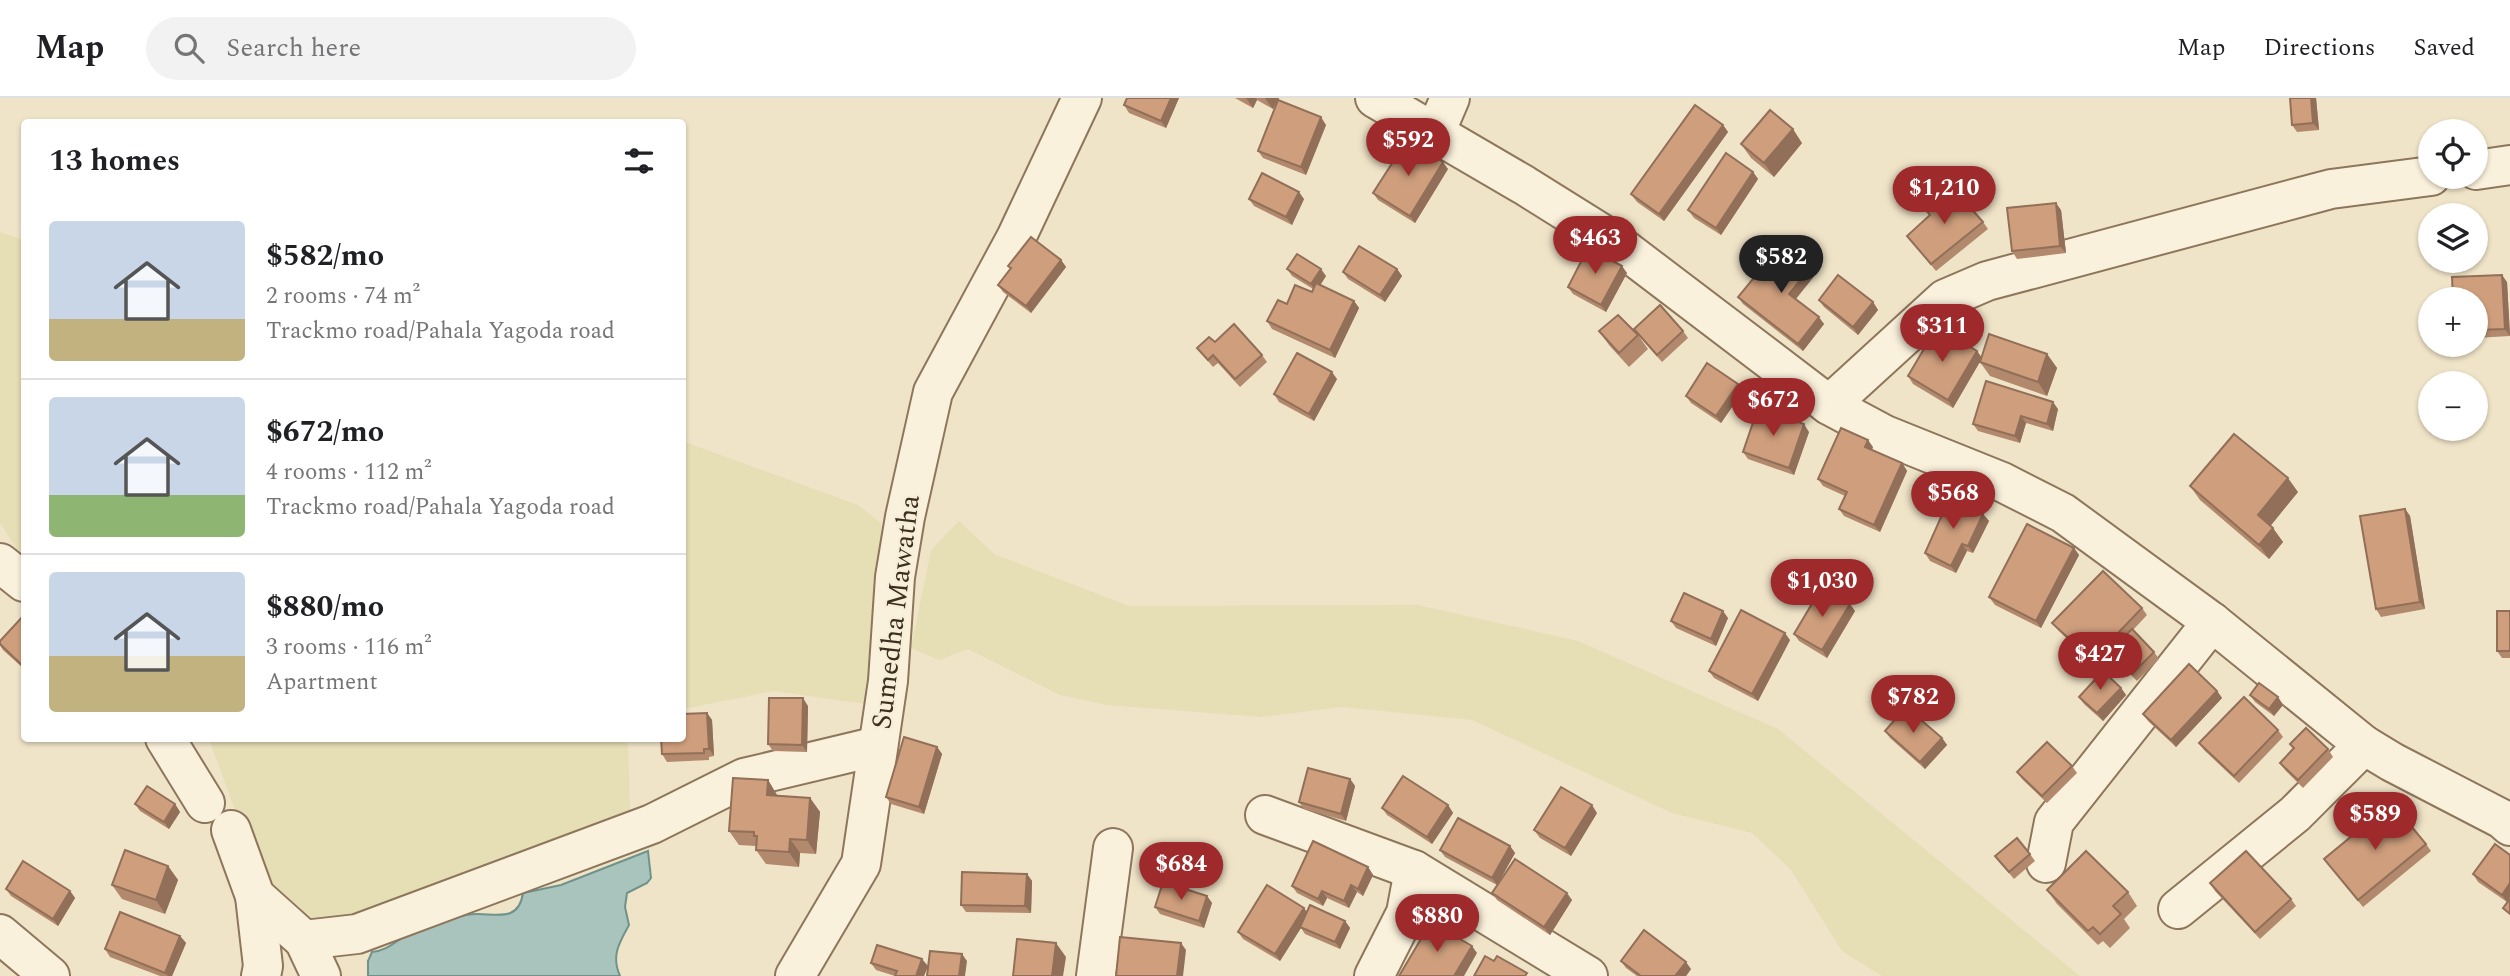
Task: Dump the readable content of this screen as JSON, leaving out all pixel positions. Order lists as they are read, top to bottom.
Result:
{
  "streets": {
    "street": ["Sumedha Mawatha"]
  },
  "page": {
    "header": "Map",
    "search": "Search here",
    "nav": ["Map", "Directions", "Saved"],
    "price": [
      "$592",
      "$1,210",
      "$463",
      "$582",
      "$311",
      "$672",
      "$568",
      "$1,030",
      "$427",
      "$782",
      "$589",
      "$684",
      "$880"
    ],
    "map_buttons": ["+", "−"],
    "heading": "13 homes",
    "list": [
      {
        "name": "$582/mo",
        "note": "2 rooms · 74 m² · Trackmo road/Pahala Yagoda road"
      },
      {
        "name": "$672/mo",
        "note": "4 rooms · 112 m² · Trackmo road/Pahala Yagoda road"
      },
      {
        "name": "$880/mo",
        "note": "3 rooms · 116 m² · Apartment"
      }
    ]
  }
}
